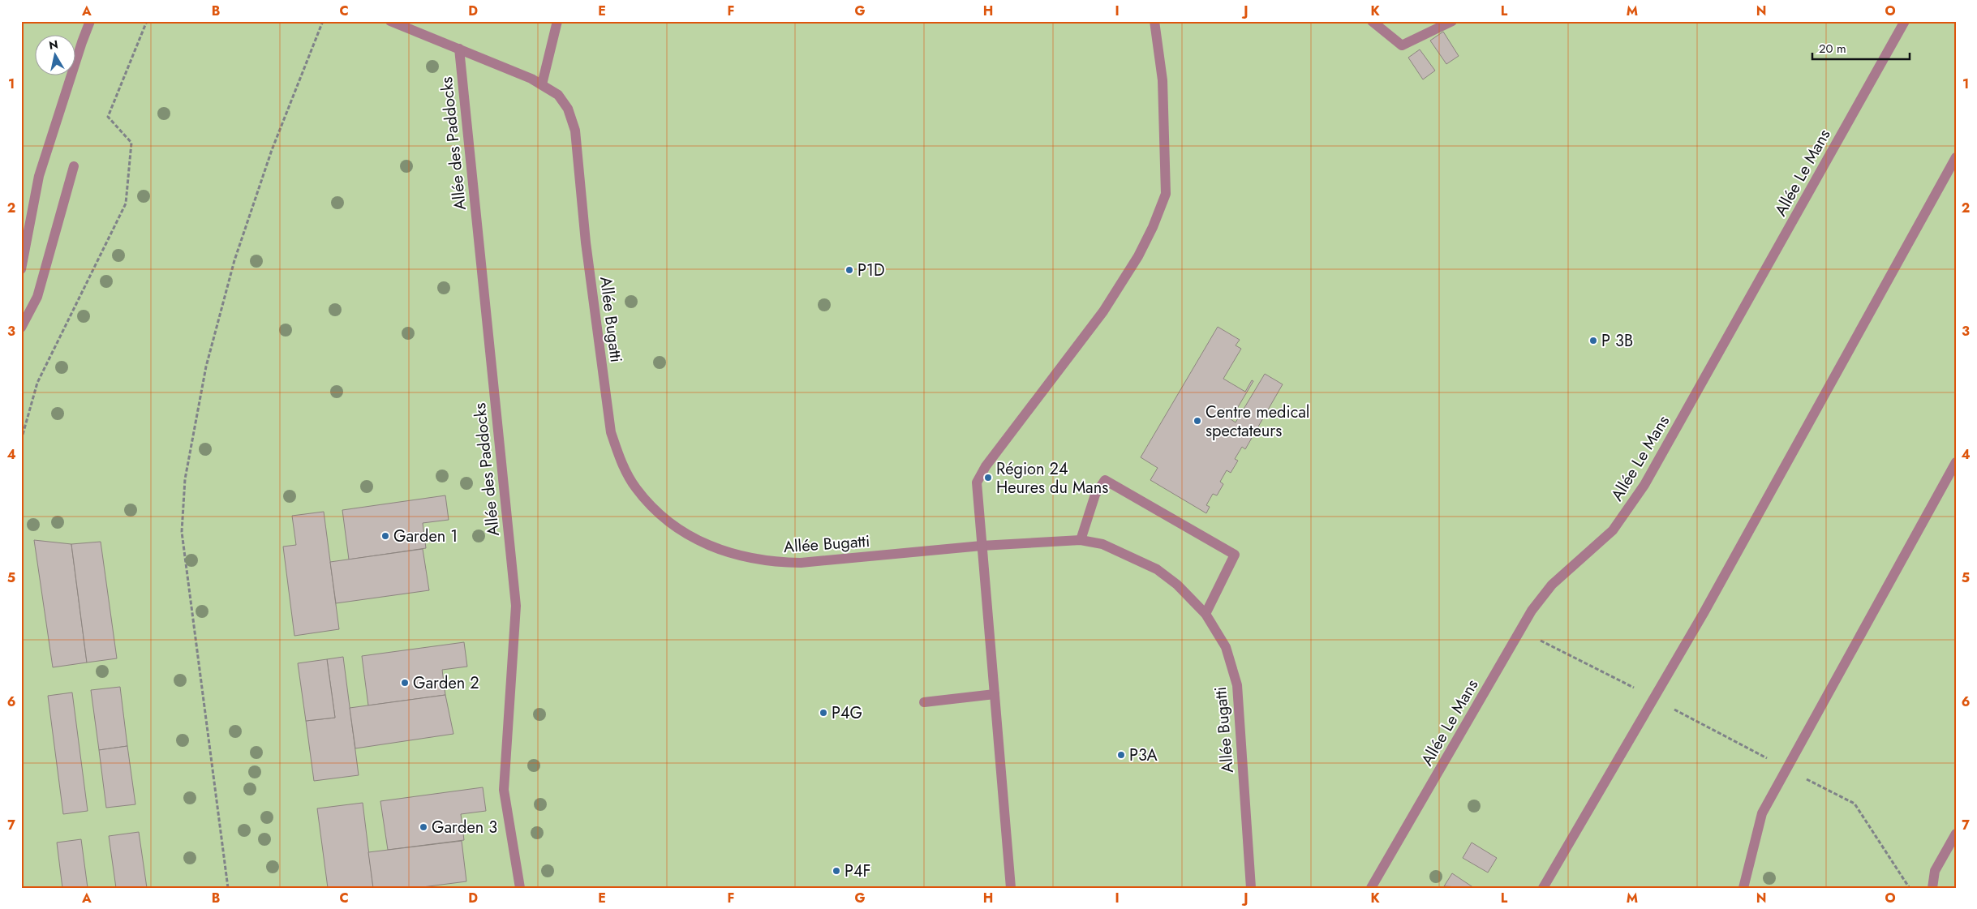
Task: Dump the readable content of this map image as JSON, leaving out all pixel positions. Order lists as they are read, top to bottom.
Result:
{
  "streets": {
    "lane": ["Allée des Paddocks", "Allée Le Mans", "Allée Bugatti"]
  },
  "crossings": [
    ["Allée des Paddocks", "Allée Bugatti"]
  ],
  "places": [
    "P1D",
    "P 3B",
    "Centre medical spectateurs",
    "Région 24 Heures du Mans",
    "Garden 1",
    "Garden 2",
    "P4G",
    "P3A",
    "Garden 3",
    "P4F"
  ],
  "scale_bar": "20 m",
  "north": "top",
  "grid": {
    "columns": [
      "A",
      "B",
      "C",
      "D",
      "E",
      "F",
      "G",
      "H",
      "I",
      "J",
      "K",
      "L",
      "M",
      "N",
      "O"
    ],
    "rows": [
      "1",
      "2",
      "3",
      "4",
      "5",
      "6",
      "7"
    ]
  }
}
